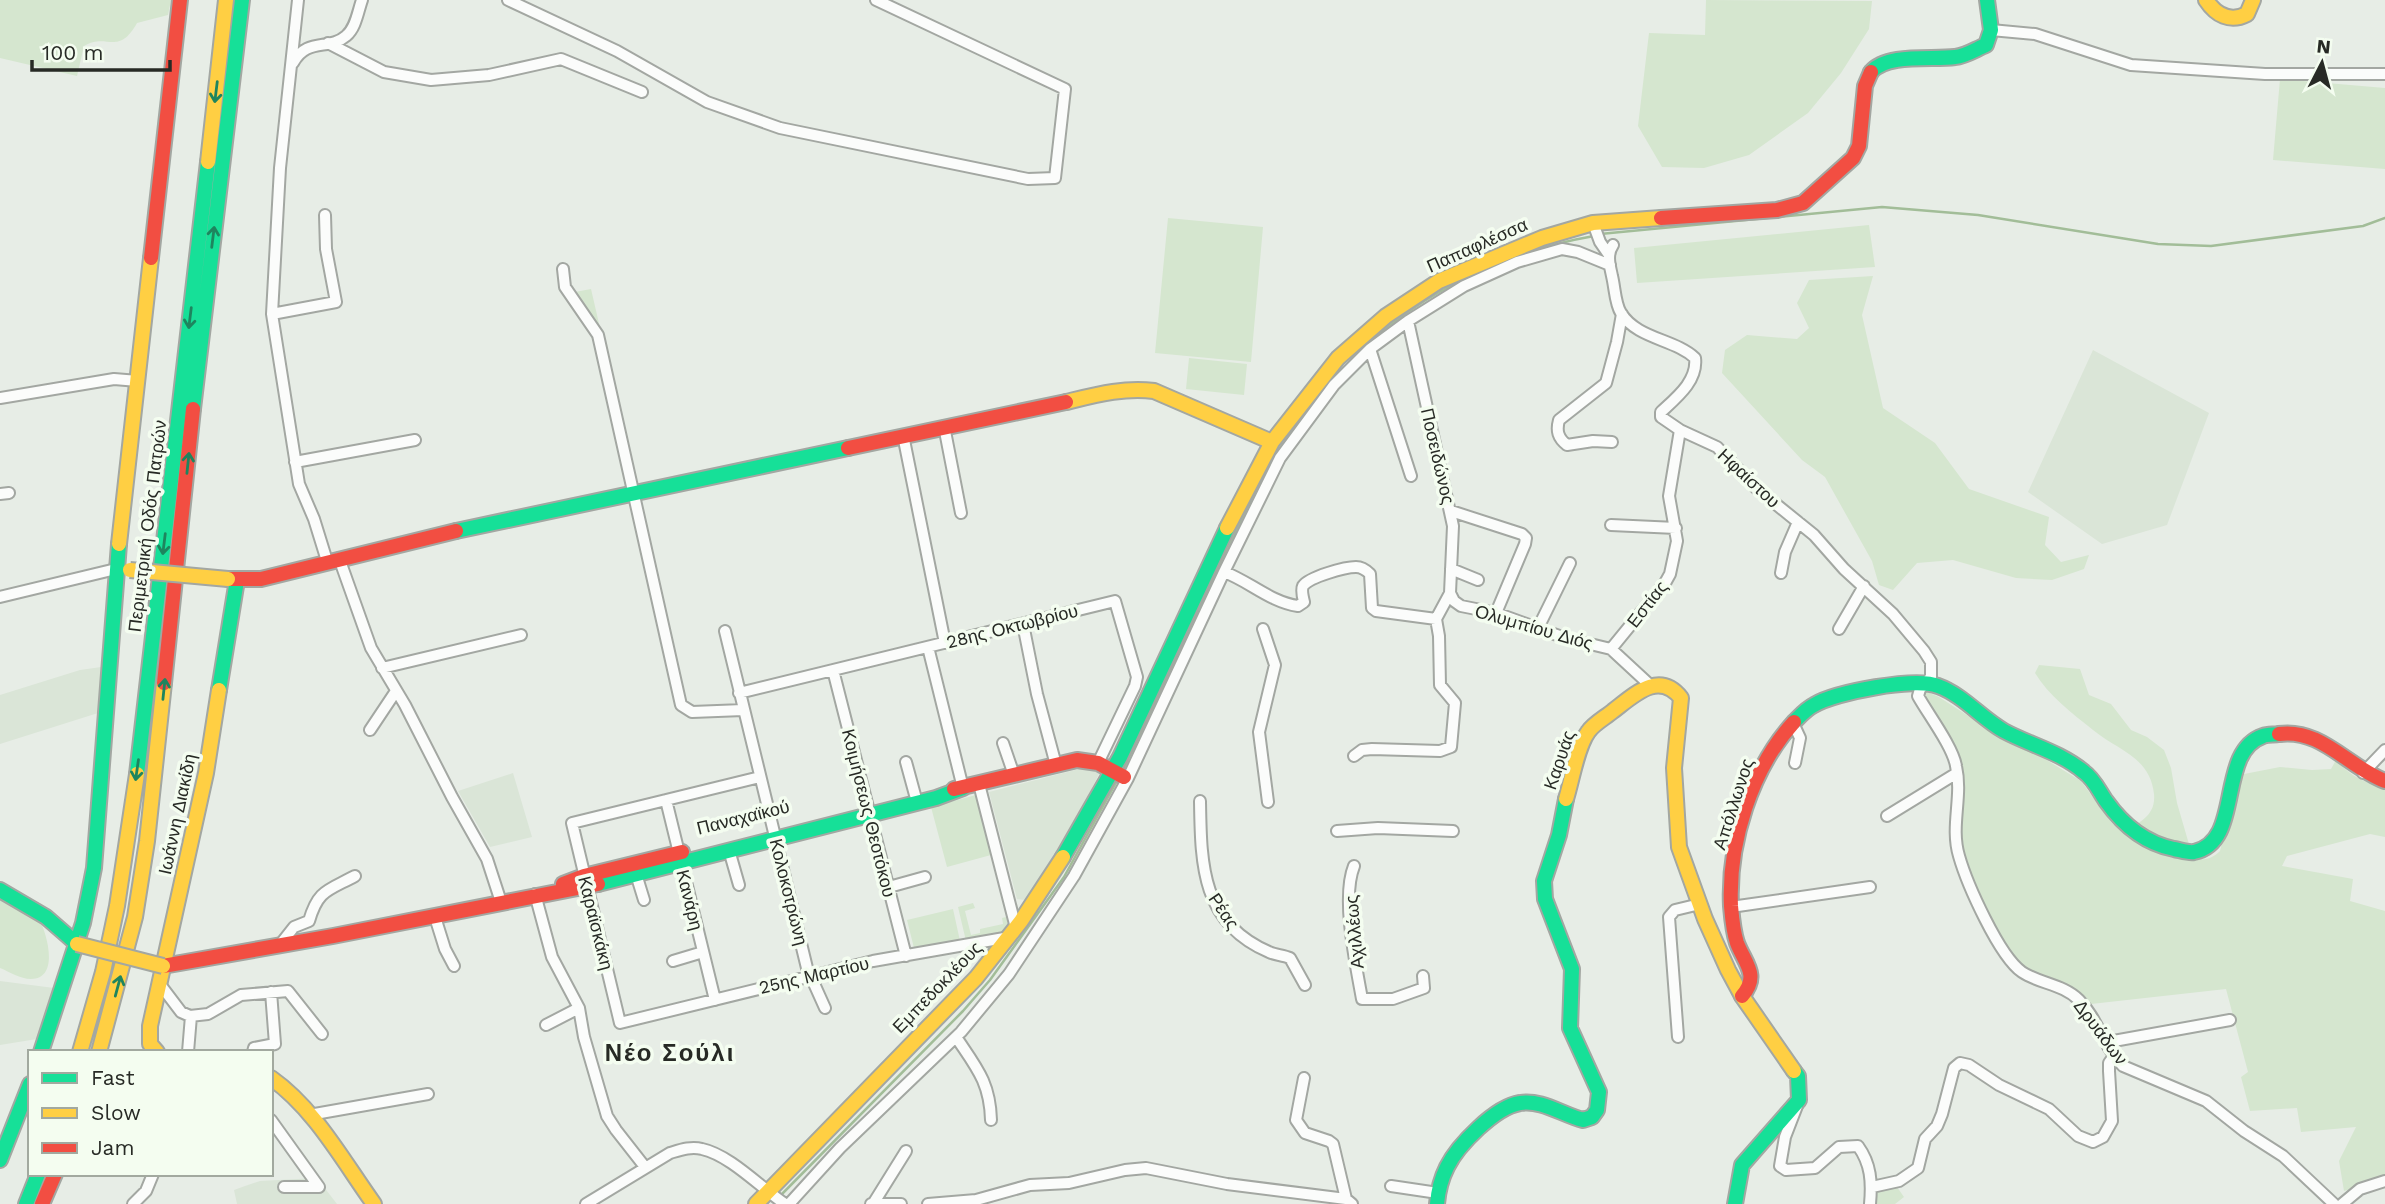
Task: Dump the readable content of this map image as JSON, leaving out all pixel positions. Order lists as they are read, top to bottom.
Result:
{
  "streets": {
    "main road": [
      "Παπαφλέσσα",
      "Περιμετρική Οδός Πατρών",
      "Καρυάς",
      "Απόλλωνος",
      "Ιωάννη Διακίδη",
      "Παναχαϊκού",
      "Εμπεδοκλέους"
    ],
    "street": [
      "Ποσειδώνος",
      "Ηφαίστου",
      "Εστίας",
      "28ης Οκτωβρίου",
      "Ολυμπίου Διός",
      "Κοιμήσεως Θεοτόκου",
      "Κολοκοτρώνη",
      "Κανάρη",
      "Ρέας",
      "Καραϊσκάκη",
      "Αχιλλέως",
      "25ης Μαρτίου",
      "Δρυάδων"
    ]
  },
  "crossings": [
    ["Παπαφλέσσα", "Εμπεδοκλέους"],
    ["Ποσειδώνος", "Ολυμπίου Διός"],
    ["Ηφαίστου", "Εστίας"],
    ["Ηφαίστου", "Απόλλωνος"],
    ["Ηφαίστου", "Δρυάδων"],
    ["Εστίας", "Ολυμπίου Διός"],
    ["28ης Οκτωβρίου", "Κοιμήσεως Θεοτόκου"],
    ["28ης Οκτωβρίου", "Παναχαϊκού"],
    ["28ης Οκτωβρίου", "Κολοκοτρώνη"],
    ["Ολυμπίου Διός", "Καρυάς"],
    ["Απόλλωνος", "Δρυάδων"],
    ["Κοιμήσεως Θεοτόκου", "Παναχαϊκού"],
    ["Κοιμήσεως Θεοτόκου", "25ης Μαρτίου"],
    ["Ιωάννη Διακίδη", "Παναχαϊκού"],
    ["Παναχαϊκού", "Κολοκοτρώνη"],
    ["Παναχαϊκού", "Κανάρη"],
    ["Παναχαϊκού", "Καραϊσκάκη"],
    ["Κολοκοτρώνη", "25ης Μαρτίου"],
    ["Κανάρη", "Καραϊσκάκη"],
    ["Κανάρη", "25ης Μαρτίου"],
    ["Καραϊσκάκη", "25ης Μαρτίου"],
    ["25ης Μαρτίου", "Εμπεδοκλέους"]
  ],
  "districts": ["Νέο Σούλι"],
  "legend": ["Fast", "Slow", "Jam"],
  "scale_bar": "100 m",
  "north": "top"
}
